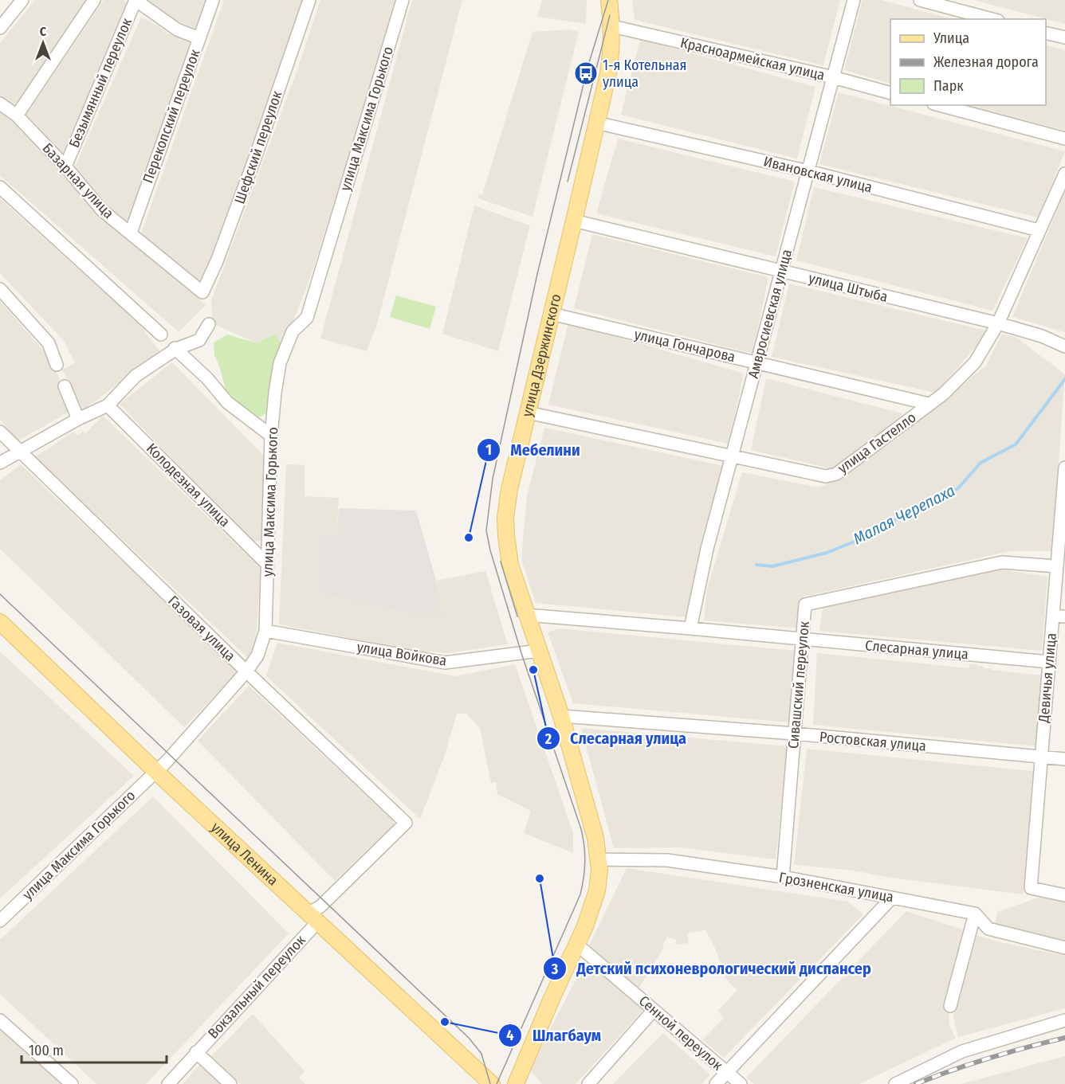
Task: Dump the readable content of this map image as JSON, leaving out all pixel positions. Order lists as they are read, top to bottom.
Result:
{
  "streets": {
    "main road": ["улица Дзержинского", "улица Ленина"],
    "street": [
      "Красноармейская улица",
      "Безымянный переулок",
      "Перекопский переулок",
      "улица Максима Горького",
      "Шефский переулок",
      "Ивановская улица",
      "Базарная улица",
      "улица Штыба",
      "Амвросиевская улица",
      "улица Гончарова",
      "улица Гастелло",
      "Колодезная улица",
      "Газовая улица",
      "Слесарная улица",
      "улица Войкова",
      "Девичья улица",
      "Сивашский переулок",
      "Ростовская улица",
      "Грозненская улица",
      "Вокзальный переулок",
      "Сенной переулок"
    ]
  },
  "crossings": [
    ["Красноармейская улица", "Амвросиевская улица"],
    ["Красноармейская улица", "улица Дзержинского"],
    ["Безымянный переулок", "Базарная улица"],
    ["Перекопский переулок", "Базарная улица"],
    ["улица Максима Горького", "Колодезная улица"],
    ["улица Максима Горького", "Газовая улица"],
    ["улица Максима Горького", "улица Войкова"],
    ["улица Максима Горького", "улица Ленина"],
    ["Шефский переулок", "Базарная улица"],
    ["Ивановская улица", "Амвросиевская улица"],
    ["Ивановская улица", "улица Дзержинского"],
    ["Ивановская улица", "улица Гастелло"],
    ["улица Штыба", "Амвросиевская улица"],
    ["улица Штыба", "улица Дзержинского"],
    ["улица Штыба", "улица Гастелло"],
    ["Амвросиевская улица", "улица Гончарова"],
    ["Амвросиевская улица", "улица Гастелло"],
    ["Амвросиевская улица", "Слесарная улица"],
    ["улица Гончарова", "улица Дзержинского"],
    ["улица Гончарова", "улица Гастелло"],
    ["улица Дзержинского", "улица Гастелло"],
    ["улица Дзержинского", "Слесарная улица"],
    ["улица Дзержинского", "улица Войкова"],
    ["улица Дзержинского", "Ростовская улица"],
    ["улица Дзержинского", "Грозненская улица"],
    ["улица Дзержинского", "Сенной переулок"],
    ["Газовая улица", "Вокзальный переулок"],
    ["Слесарная улица", "Девичья улица"],
    ["Слесарная улица", "Сивашский переулок"],
    ["Девичья улица", "Сивашский переулок"],
    ["Девичья улица", "Ростовская улица"],
    ["Сивашский переулок", "Ростовская улица"],
    ["Сивашский переулок", "Грозненская улица"],
    ["улица Ленина", "Вокзальный переулок"]
  ],
  "water": ["Малая Черепаха"],
  "places": {
    "bus stop": ["1-я Котельная улица"],
    "other": [
      "Мебелини",
      "Слесарная улица",
      "Детский психоневрологический диспансер",
      "Шлагбаум"
    ]
  },
  "legend": ["Улица", "Железная дорога", "Парк"],
  "scale_bar": "100 m",
  "north": "top"
}
